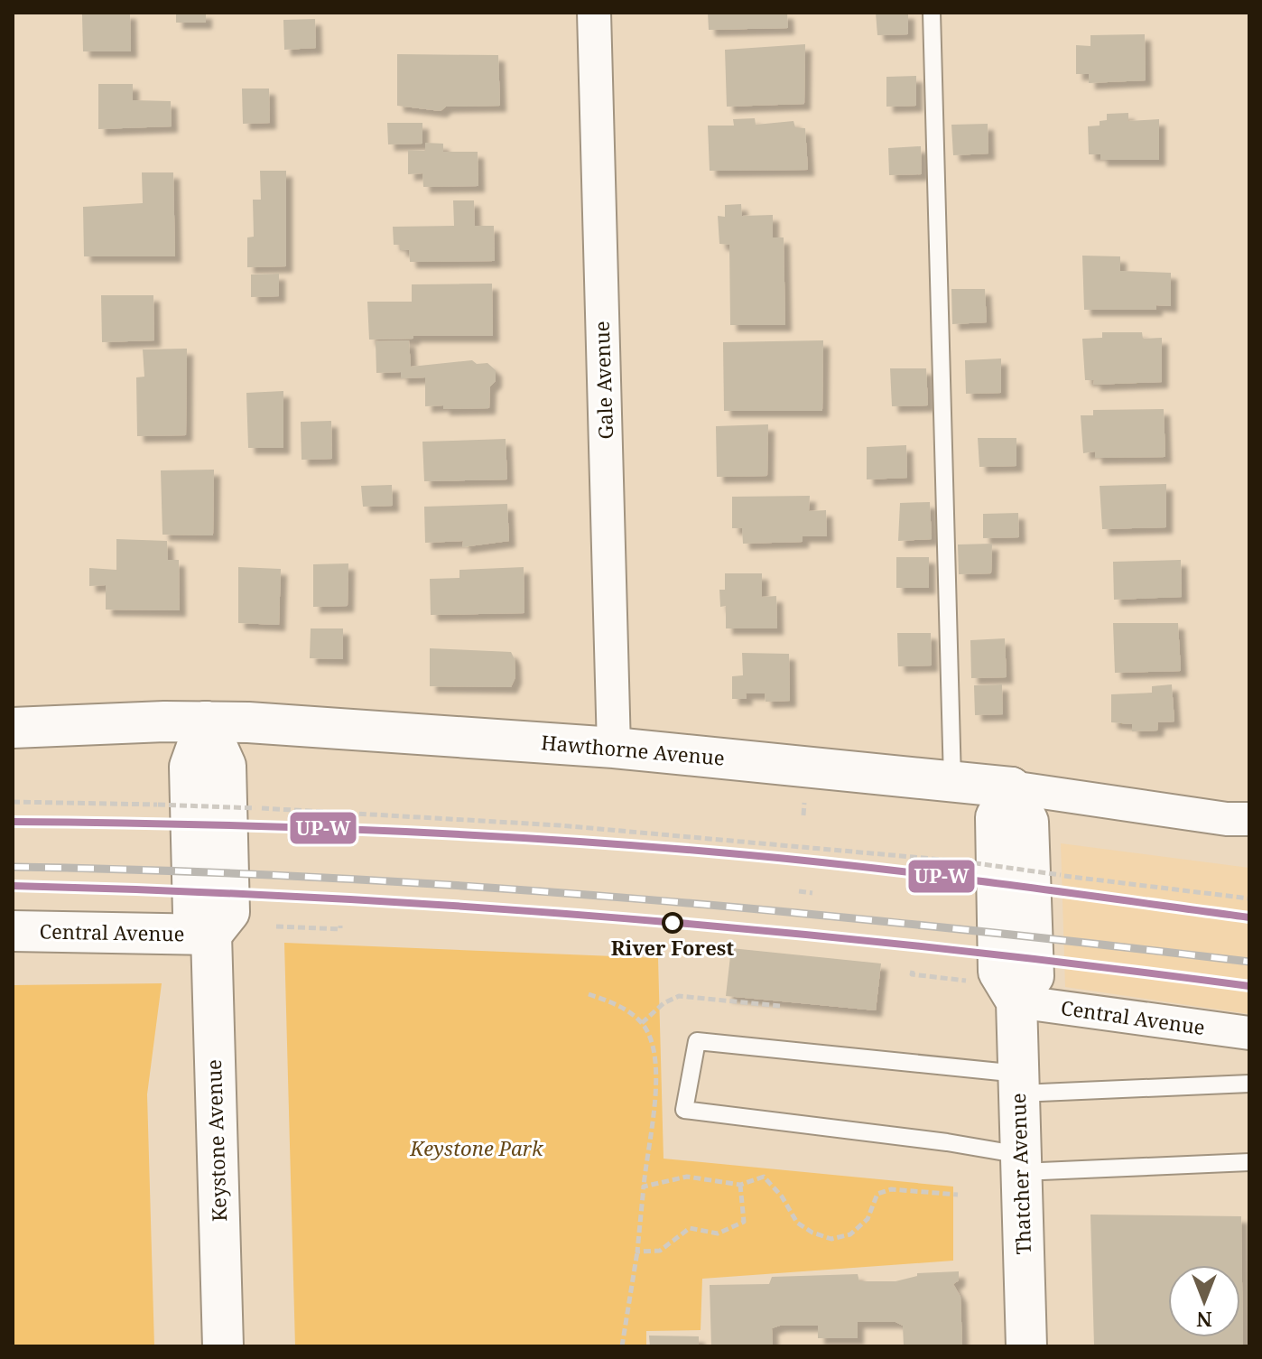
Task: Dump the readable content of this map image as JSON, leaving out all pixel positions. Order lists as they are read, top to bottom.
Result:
{
  "streets": {
    "street": [
      "Gale Avenue",
      "Hawthorne Avenue",
      "Central Avenue",
      "Keystone Avenue",
      "Thatcher Avenue"
    ]
  },
  "crossings": [
    ["Gale Avenue", "Hawthorne Avenue"],
    ["Central Avenue", "Keystone Avenue"],
    ["Central Avenue", "Thatcher Avenue"]
  ],
  "parks": ["Keystone Park"],
  "places": ["River Forest"],
  "lines": ["transit line UP-W"],
  "north": "bottom"
}
